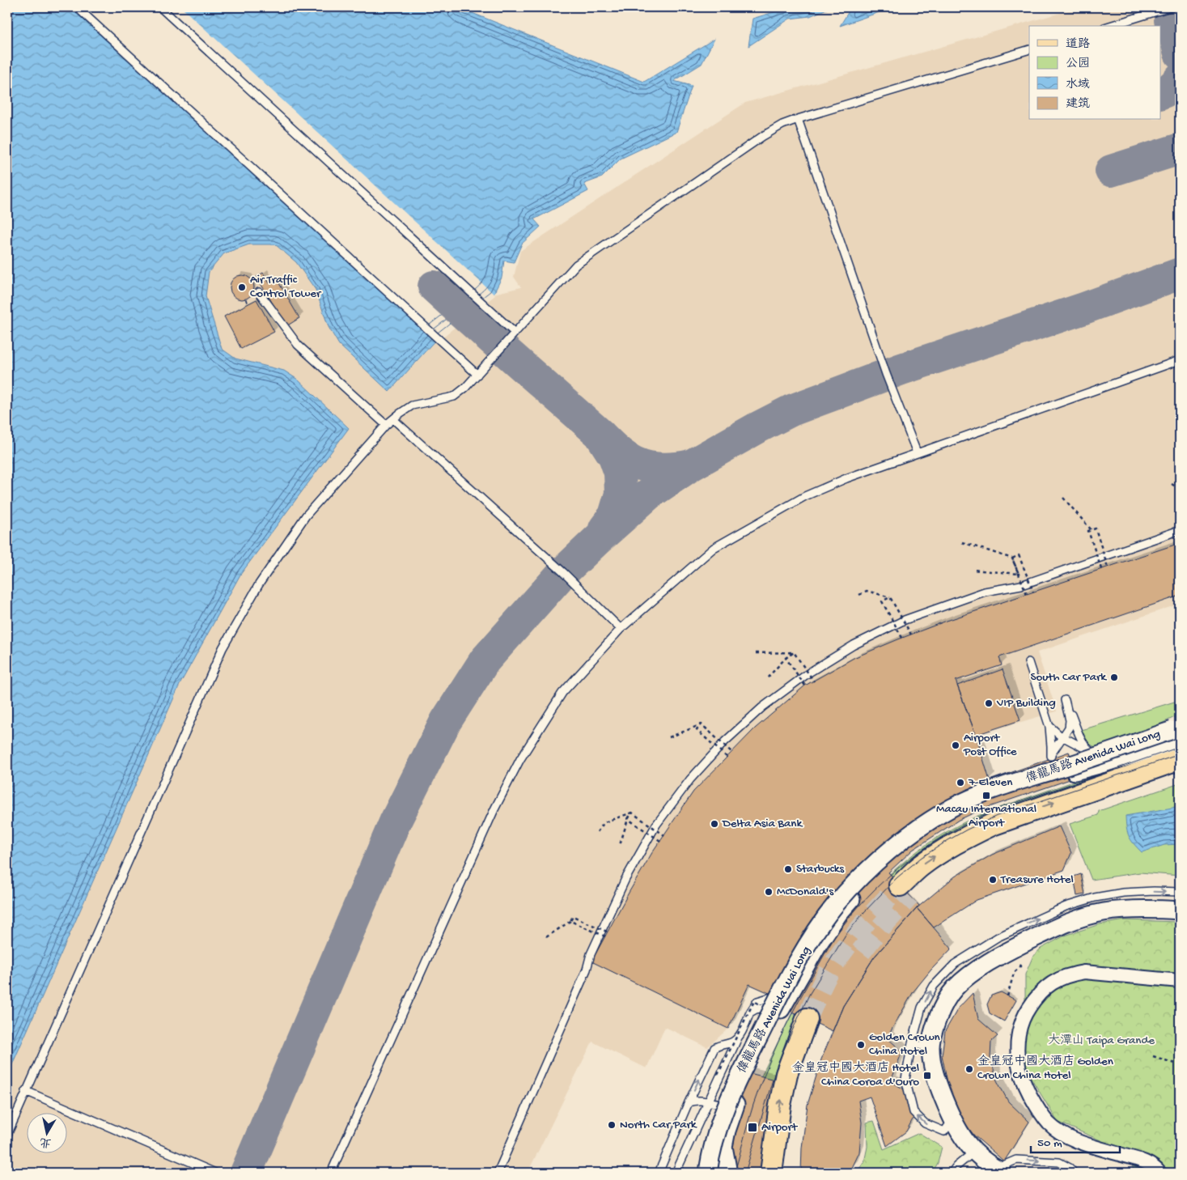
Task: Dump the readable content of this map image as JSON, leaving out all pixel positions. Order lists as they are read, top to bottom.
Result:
{
  "streets": {
    "street": ["偉龍馬路 Avenida Wai Long"]
  },
  "parks": ["大潭山 Taipa Grande"],
  "places": {
    "other": [
      "Air Traffic Control Tower",
      "South Car Park",
      "VIP Building",
      "Airport Post Office",
      "7-Eleven",
      "Delta Asia Bank",
      "Starbucks",
      "Treasure Hotel",
      "McDonald's",
      "Golden Crown China Hotel",
      "金皇冠中國大酒店 Golden Crown China Hotel",
      "North Car Park"
    ],
    "transit": ["Macau International Airport", "金皇冠中國大酒店 Hotel China Coroa d'Ouro", "Airport"]
  },
  "legend": [
    "道路",
    "公园",
    "水域",
    "建筑"
  ],
  "scale_bar": "50 m",
  "north": "bottom"
}
